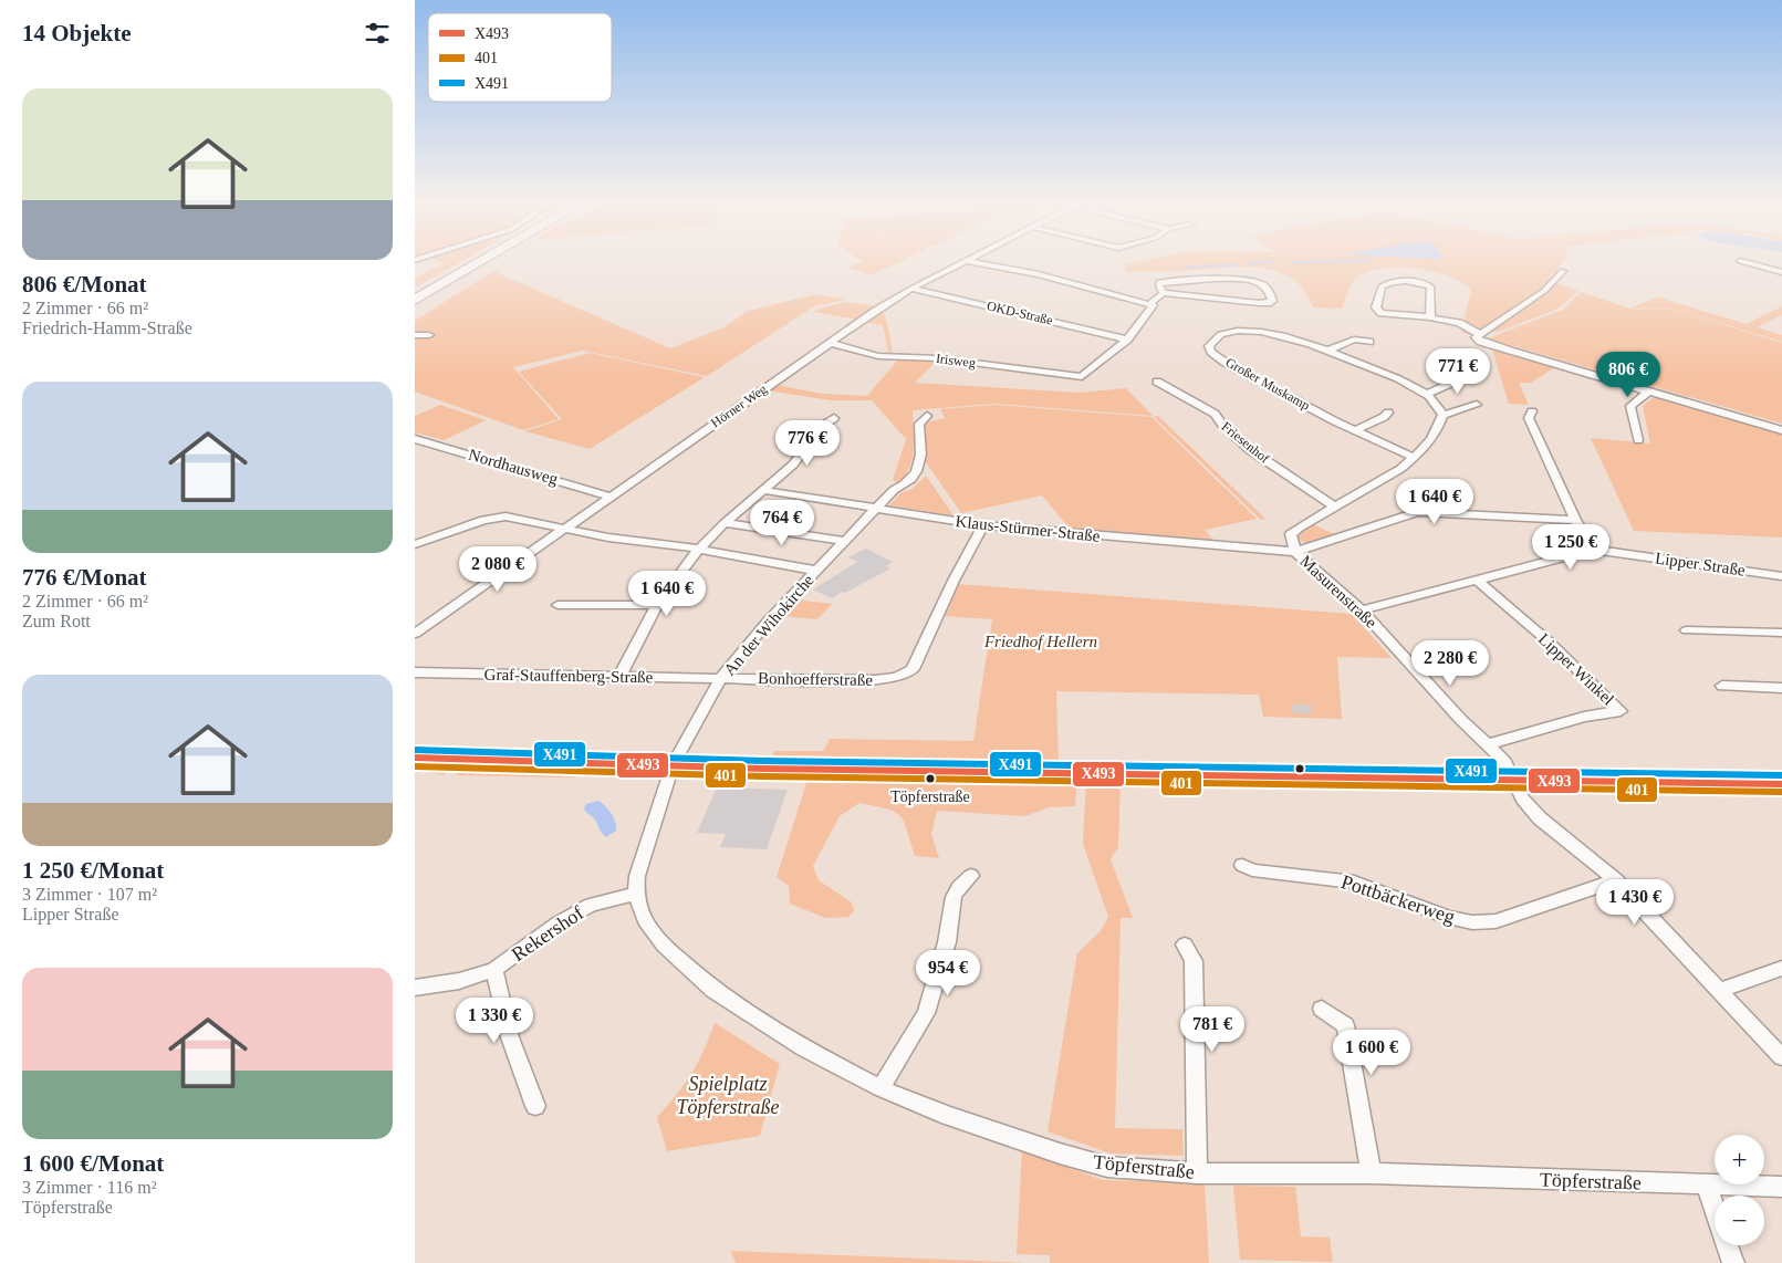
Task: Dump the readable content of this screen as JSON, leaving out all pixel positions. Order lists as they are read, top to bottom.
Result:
{
  "streets": {
    "street": [
      "OKD-Straße",
      "Irisweg",
      "Großer Muskamp",
      "Hörner Weg",
      "Friesenhof",
      "Nordhausweg",
      "Klaus-Stürmer-Straße",
      "Lipper Straße",
      "Masurenstraße",
      "An der Wihokirche",
      "Lipper Winkel",
      "Graf-Stauffenberg-Straße",
      "Bonhoefferstraße",
      "Pottbäckerweg",
      "Rekershof",
      "Töpferstraße"
    ]
  },
  "crossings": [
    ["OKD-Straße", "Irisweg"],
    ["OKD-Straße", "Hörner Weg"],
    ["Irisweg", "Hörner Weg"],
    ["Hörner Weg", "Nordhausweg"],
    ["Hörner Weg", "An der Wihokirche"],
    ["Klaus-Stürmer-Straße", "Masurenstraße"],
    ["Klaus-Stürmer-Straße", "An der Wihokirche"],
    ["Klaus-Stürmer-Straße", "Bonhoefferstraße"],
    ["Lipper Straße", "Masurenstraße"],
    ["Lipper Straße", "Lipper Winkel"],
    ["Masurenstraße", "Lipper Winkel"],
    ["Masurenstraße", "Pottbäckerweg"],
    ["An der Wihokirche", "Graf-Stauffenberg-Straße"],
    ["An der Wihokirche", "Bonhoefferstraße"],
    ["An der Wihokirche", "Töpferstraße"],
    ["Graf-Stauffenberg-Straße", "Bonhoefferstraße"],
    ["Rekershof", "Töpferstraße"]
  ],
  "parks": ["Friedhof Hellern", "Spielplatz Töpferstraße"],
  "places": ["Töpferstraße"],
  "lines": ["transit line X491", "transit line X493", "transit line 401"],
  "legend": ["X493", "401", "X491"],
  "page": {
    "heading": "14 Objekte",
    "list": [
      {
        "name": "806 €/Monat",
        "note": "2 Zimmer · 66 m² · Friedrich-Hamm-Straße"
      },
      {
        "name": "776 €/Monat",
        "note": "2 Zimmer · 66 m² · Zum Rott"
      },
      {
        "name": "1 250 €/Monat",
        "note": "3 Zimmer · 107 m² · Lipper Straße"
      },
      {
        "name": "1 600 €/Monat",
        "note": "3 Zimmer · 116 m² · Töpferstraße"
      }
    ],
    "price": [
      "771 €",
      "806 €",
      "776 €",
      "1 640 €",
      "764 €",
      "1 250 €",
      "2 080 €",
      "1 640 €",
      "2 280 €",
      "1 430 €",
      "954 €",
      "1 330 €",
      "781 €",
      "1 600 €"
    ],
    "map_buttons": ["+", "−"]
  }
}
